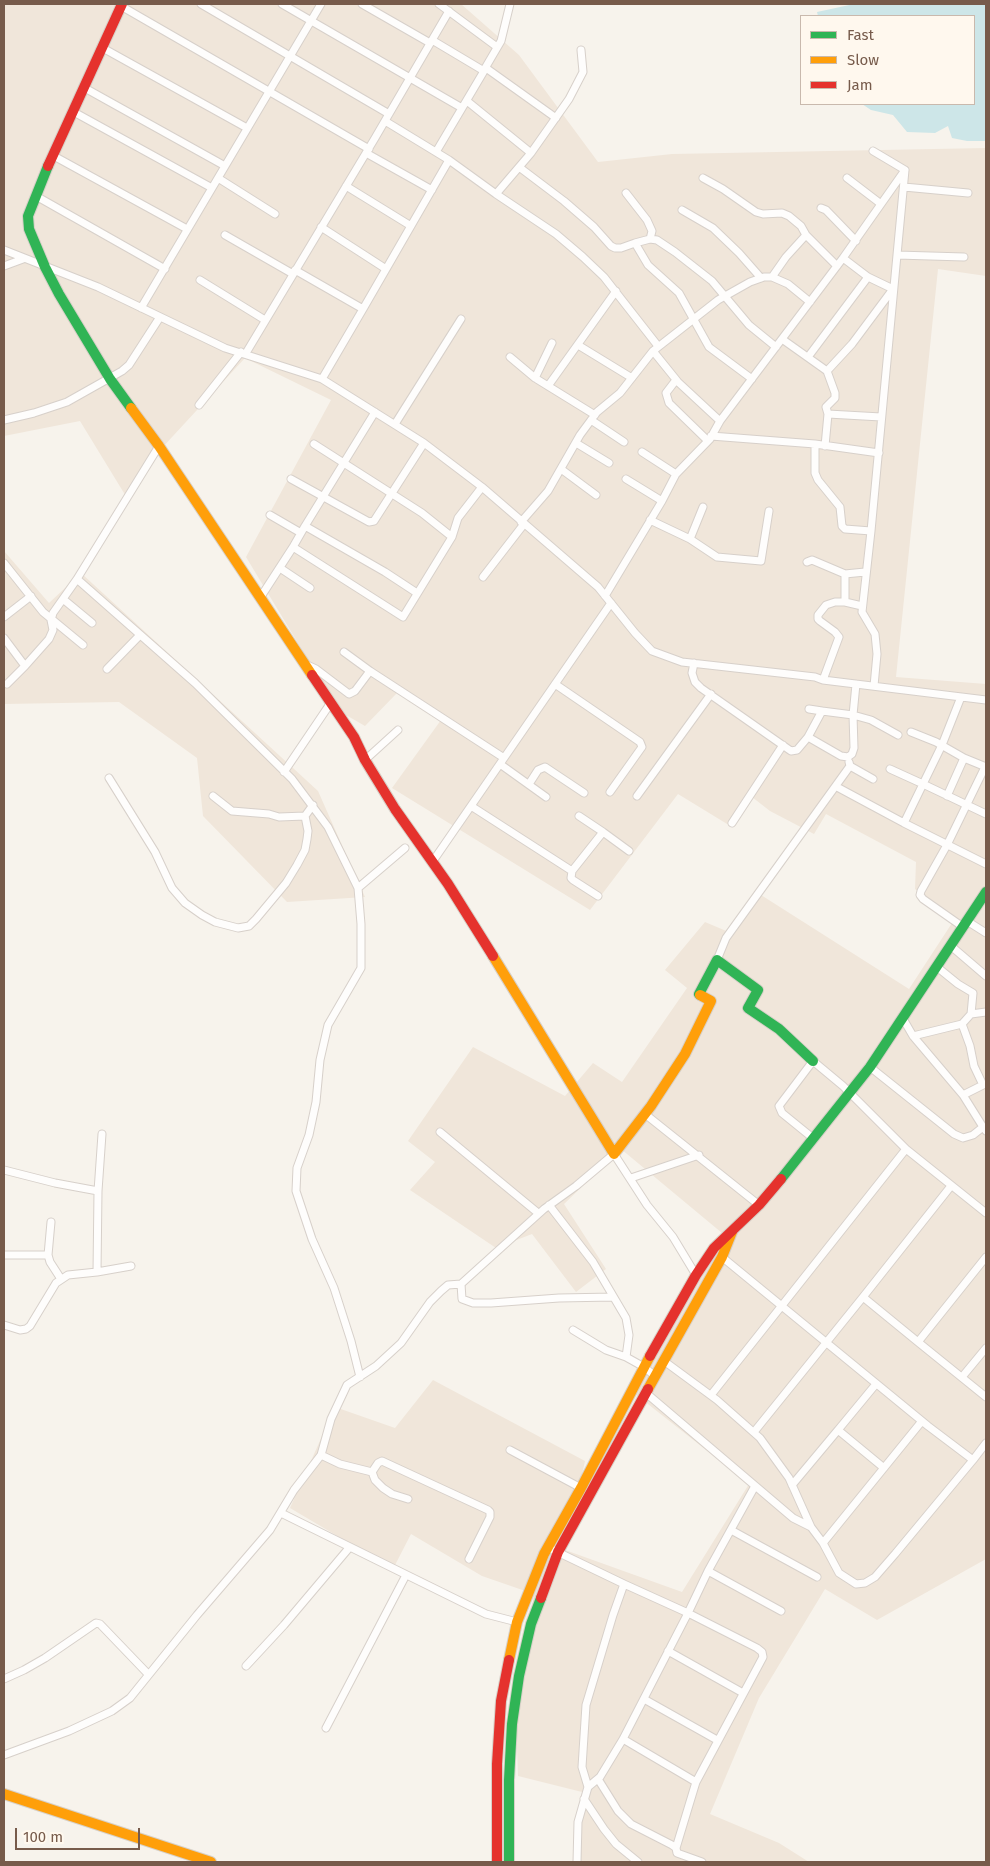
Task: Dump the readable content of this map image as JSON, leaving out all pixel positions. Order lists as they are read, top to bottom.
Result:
{
  "legend": ["Fast", "Slow", "Jam"],
  "scale_bar": "100 m"
}
